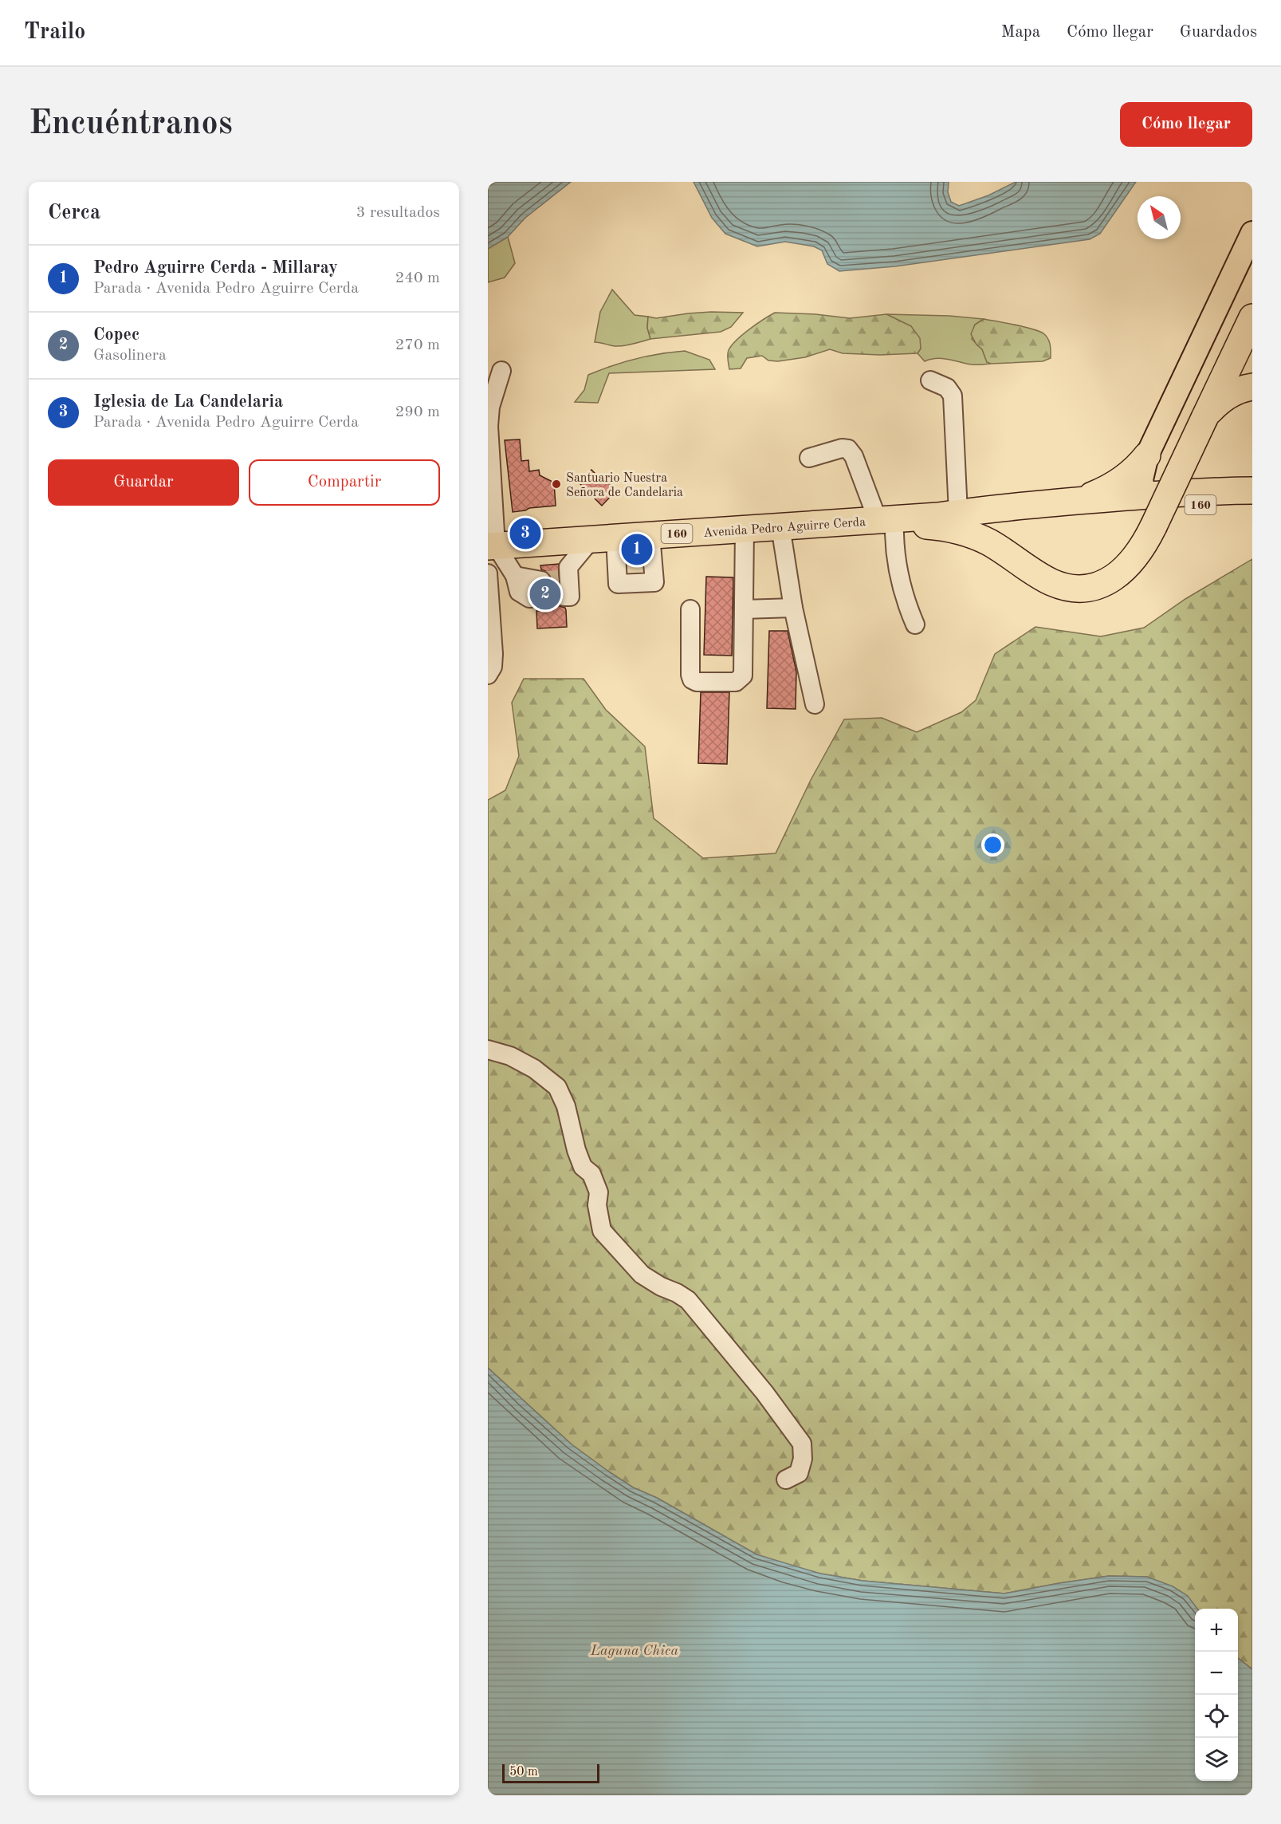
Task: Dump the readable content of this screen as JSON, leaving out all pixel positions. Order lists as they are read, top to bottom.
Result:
{
  "streets": {
    "highway": ["160", "Avenida Pedro Aguirre Cerda"]
  },
  "water": ["Laguna Chica"],
  "places": ["Santuario Nuestra Señora de Candelaria"],
  "scale_bar": "50 m",
  "north": "top left",
  "page": {
    "header": "Trailo",
    "nav": ["Mapa", "Cómo llegar", "Guardados"],
    "buttons": [
      "Cómo llegar",
      ["Guardar", "Compartir"]
    ],
    "title": "Encuéntranos",
    "heading": ["Cerca", "3 resultados"],
    "list": [
      {
        "mark": "1",
        "name": "Pedro Aguirre Cerda - Millaray",
        "note": "Parada · Avenida Pedro Aguirre Cerda",
        "value": "240 m"
      },
      {
        "mark": "2",
        "name": "Copec",
        "note": "Gasolinera",
        "value": "270 m"
      },
      {
        "mark": "3",
        "name": "Iglesia de La Candelaria",
        "note": "Parada · Avenida Pedro Aguirre Cerda",
        "value": "290 m"
      }
    ],
    "pins": ["3", "1", "2"],
    "map_buttons": ["+", "−"],
    "scale": "50 m"
  }
}
